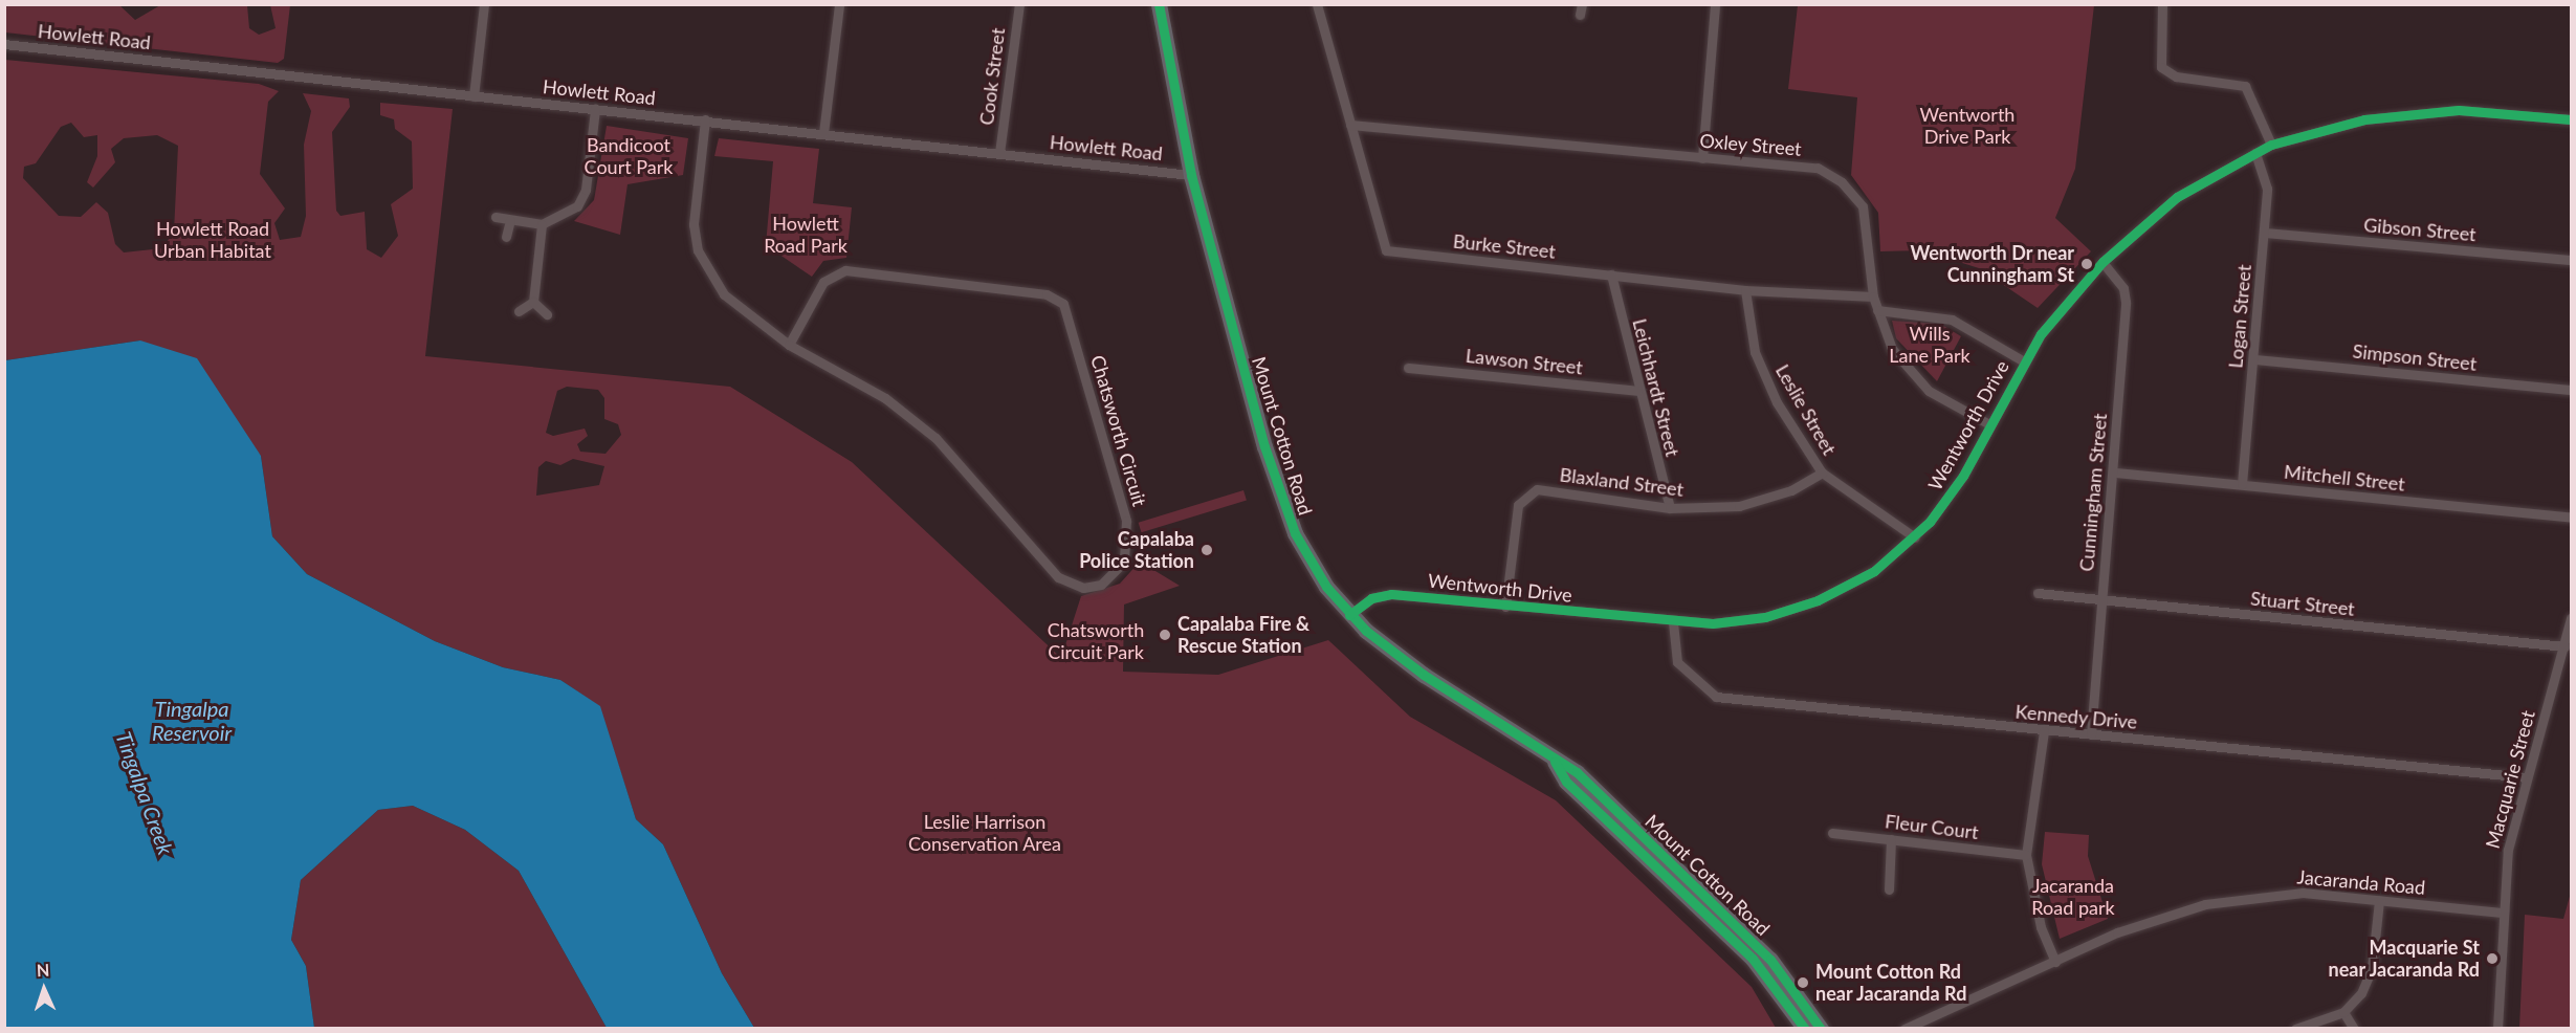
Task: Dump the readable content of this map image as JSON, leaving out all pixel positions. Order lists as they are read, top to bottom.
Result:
{
  "streets": {
    "main road": ["Mount Cotton Road"],
    "street": [
      "Howlett Road",
      "Cook Street",
      "Oxley Street",
      "Gibson Street",
      "Burke Street",
      "Logan Street",
      "Simpson Street",
      "Lawson Street",
      "Leichhardt Street",
      "Leslie Street",
      "Wentworth Drive",
      "Chatsworth Circuit",
      "Mitchell Street",
      "Blaxland Street",
      "Cunningham Street",
      "Stuart Street",
      "Kennedy Drive",
      "Macquarie Street",
      "Fleur Court",
      "Jacaranda Road"
    ]
  },
  "crossings": [
    ["Howlett Road", "Cook Street"],
    ["Howlett Road", "Chatsworth Circuit"],
    ["Howlett Road", "Mount Cotton Road"],
    ["Oxley Street", "Burke Street"],
    ["Oxley Street", "Wentworth Drive"],
    ["Gibson Street", "Logan Street"],
    ["Burke Street", "Leichhardt Street"],
    ["Burke Street", "Leslie Street"],
    ["Logan Street", "Simpson Street"],
    ["Logan Street", "Wentworth Drive"],
    ["Logan Street", "Mitchell Street"],
    ["Lawson Street", "Leichhardt Street"],
    ["Leichhardt Street", "Blaxland Street"],
    ["Leslie Street", "Wentworth Drive"],
    ["Leslie Street", "Blaxland Street"],
    ["Wentworth Drive", "Mount Cotton Road"],
    ["Wentworth Drive", "Blaxland Street"],
    ["Wentworth Drive", "Cunningham Street"],
    ["Wentworth Drive", "Kennedy Drive"],
    ["Mitchell Street", "Cunningham Street"],
    ["Cunningham Street", "Stuart Street"],
    ["Cunningham Street", "Kennedy Drive"],
    ["Stuart Street", "Macquarie Street"],
    ["Kennedy Drive", "Macquarie Street"],
    ["Macquarie Street", "Jacaranda Road"]
  ],
  "water": ["Tingalpa Reservoir", "Tingalpa Creek"],
  "parks": [
    "Wentworth Drive Park",
    "Bandicoot Court Park",
    "Howlett Road Park",
    "Howlett Road Urban Habitat",
    "Wills Lane Park",
    "Chatsworth Circuit Park",
    "Leslie Harrison Conservation Area",
    "Jacaranda Road park"
  ],
  "places": [
    "Wentworth Dr near Cunningham St",
    "Capalaba Police Station",
    "Capalaba Fire & Rescue Station",
    "Macquarie St near Jacaranda Rd",
    "Mount Cotton Rd near Jacaranda Rd"
  ],
  "north": "top"
}
